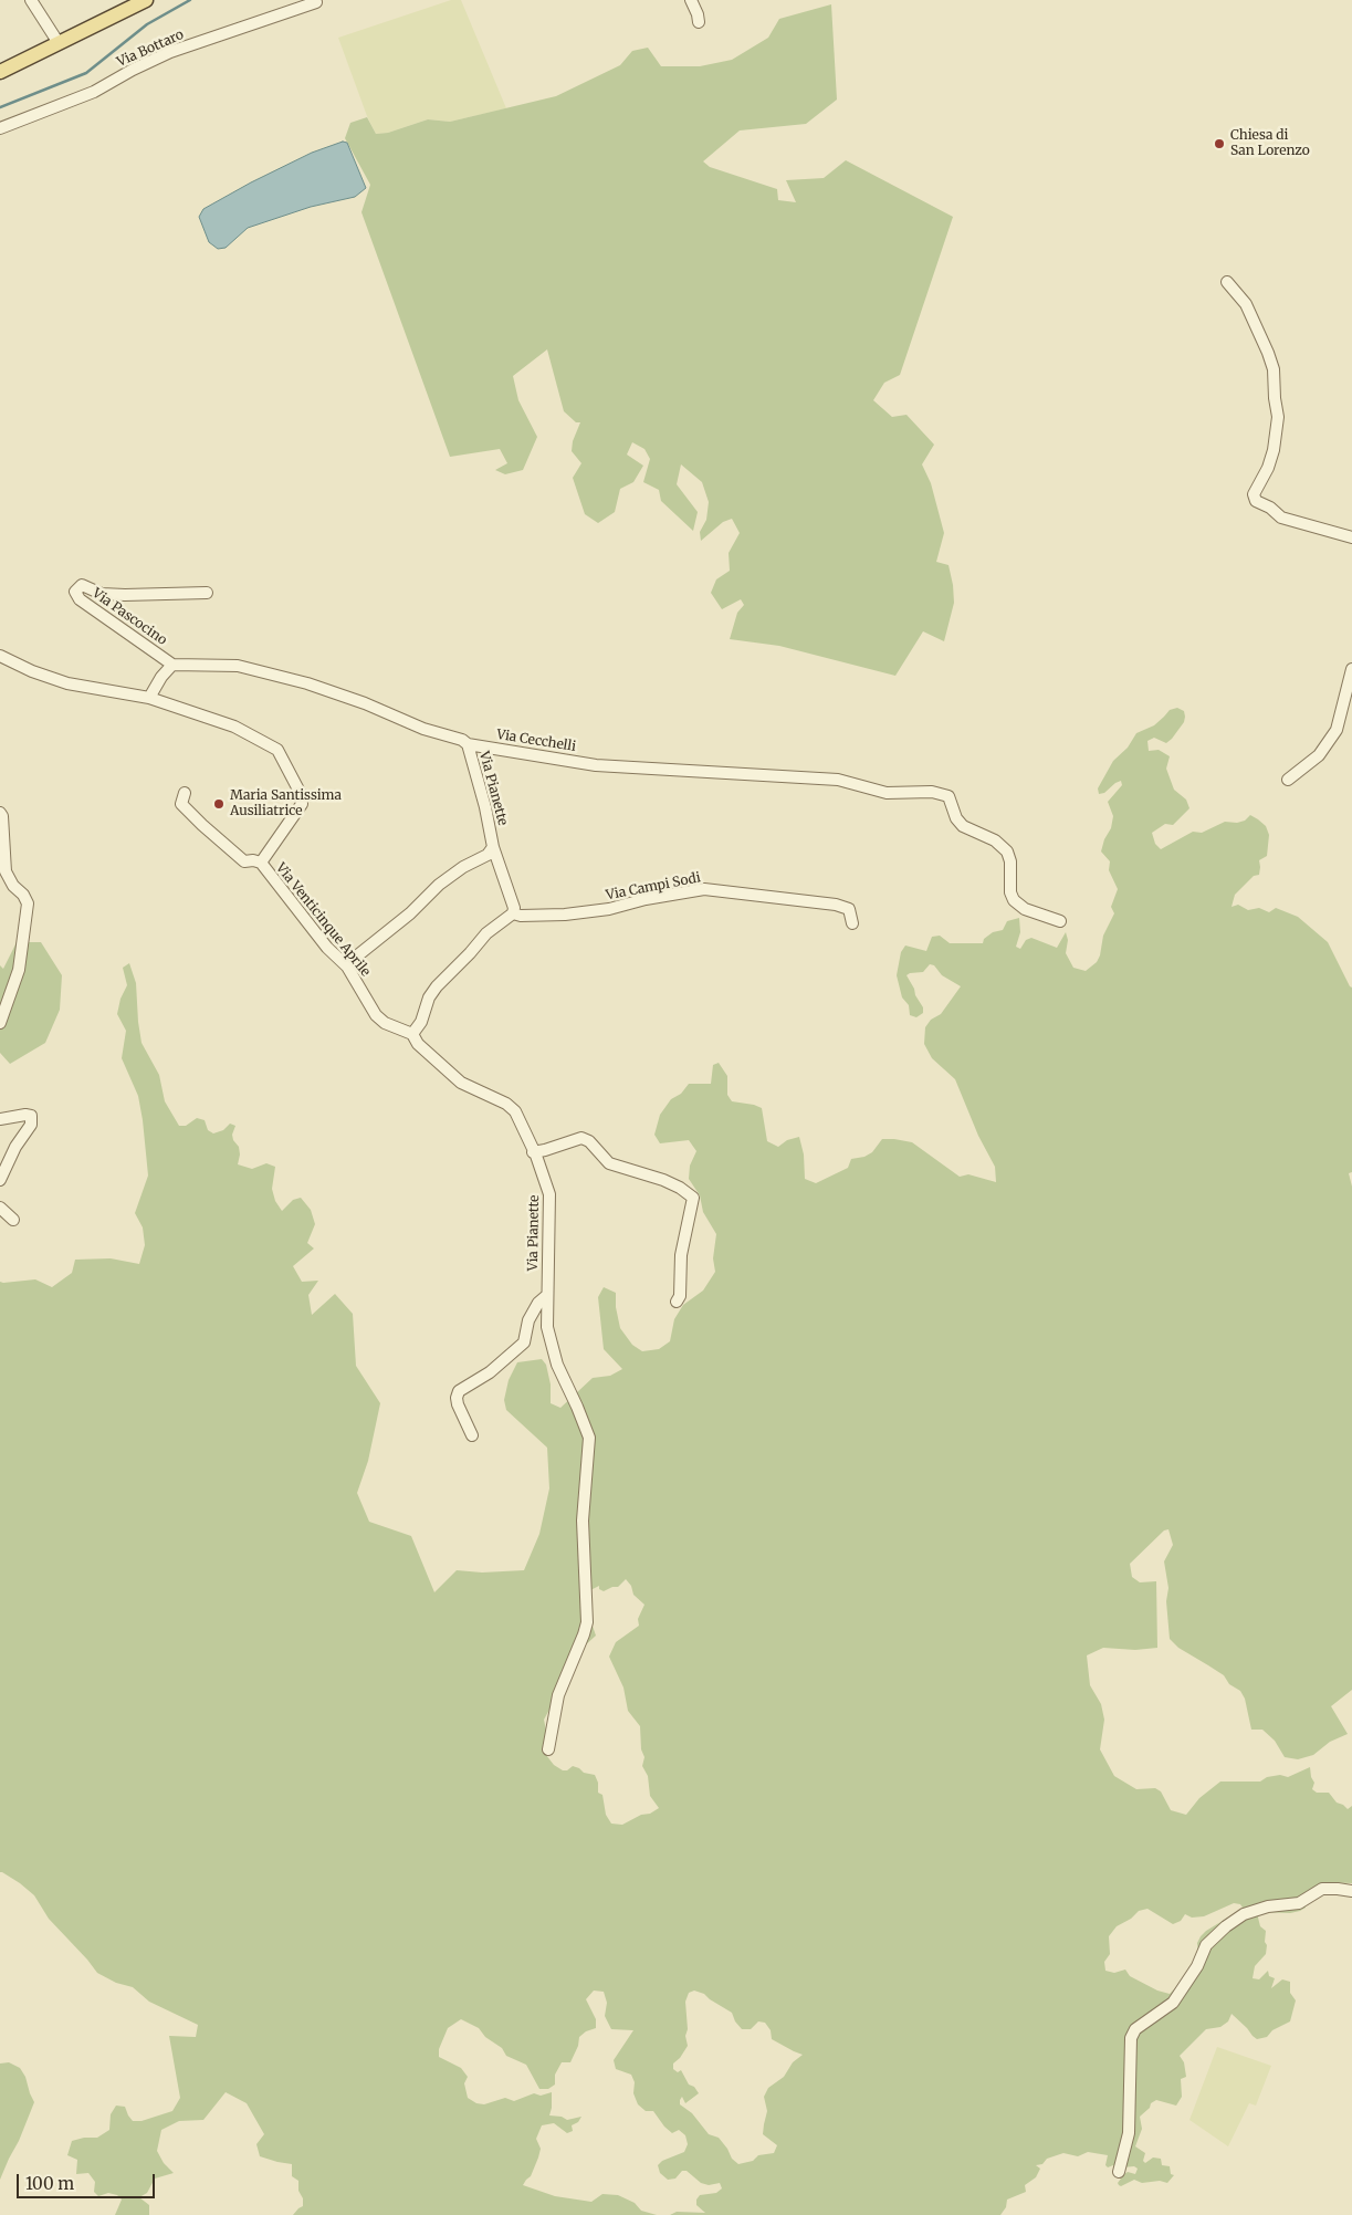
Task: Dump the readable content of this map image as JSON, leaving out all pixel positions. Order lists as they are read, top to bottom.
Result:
{
  "streets": {
    "street": [
      "Via Bottaro",
      "Via Pascocino",
      "Via Cecchelli",
      "Via Pianette",
      "Via Campi Sodi",
      "Via Venticinque Aprile"
    ]
  },
  "crossings": [
    ["Via Pascocino", "Via Cecchelli"],
    ["Via Cecchelli", "Via Pianette"],
    ["Via Pianette", "Via Campi Sodi"],
    ["Via Pianette", "Via Venticinque Aprile"]
  ],
  "places": ["Chiesa di San Lorenzo", "Maria Santissima Ausiliatrice"],
  "scale_bar": "100 m"
}
